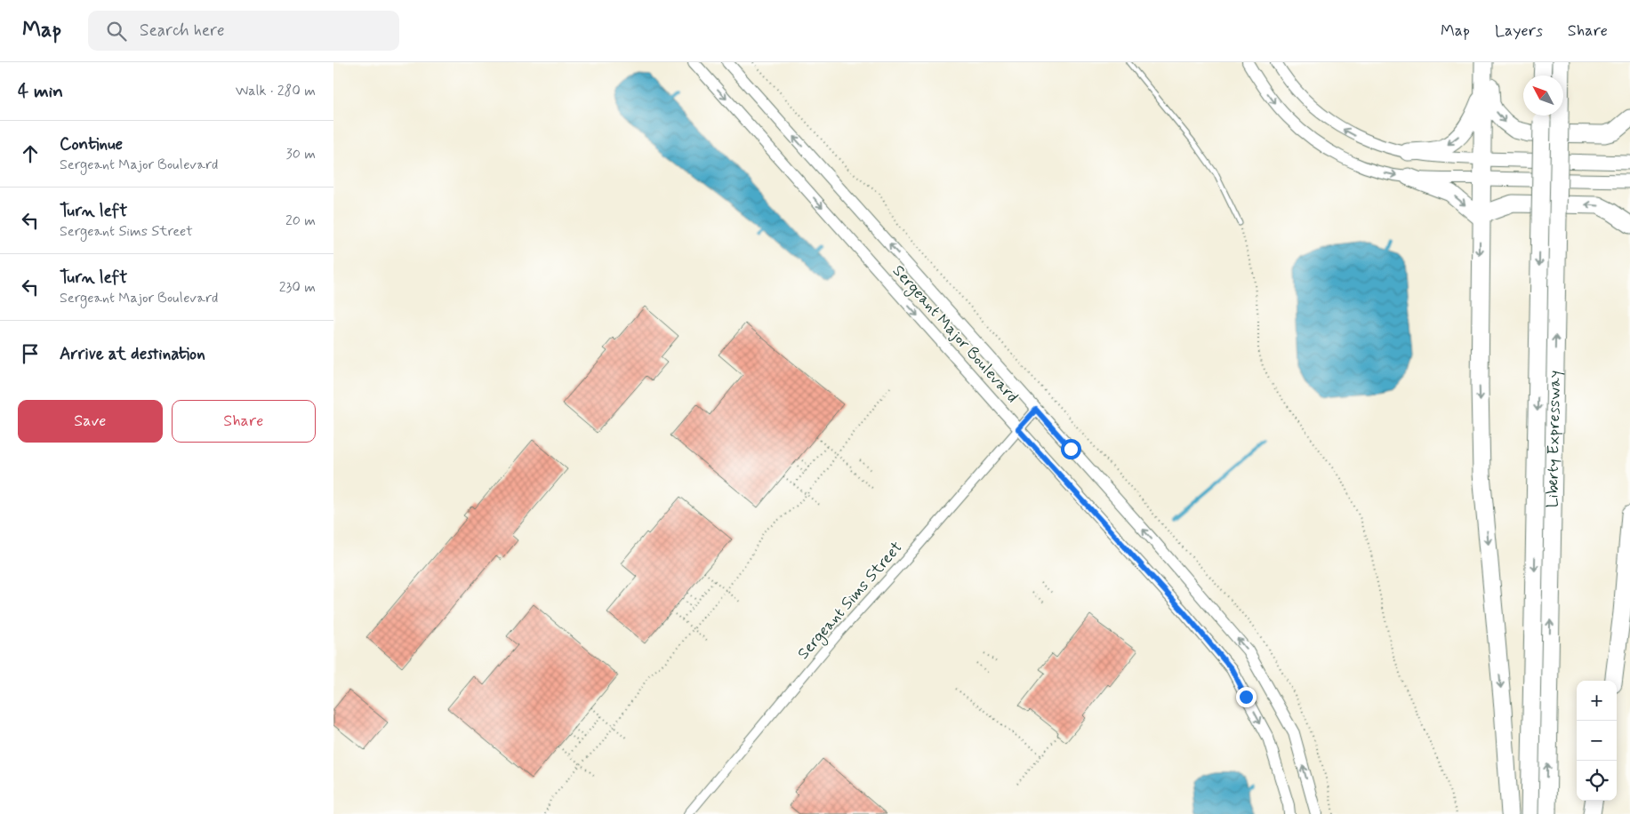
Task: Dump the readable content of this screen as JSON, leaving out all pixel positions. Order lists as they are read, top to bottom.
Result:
{
  "streets": {
    "highway": ["Liberty Expressway"],
    "street": ["Sergeant Major Boulevard", "Sergeant Sims Street"]
  },
  "crossings": [
    ["Sergeant Major Boulevard", "Sergeant Sims Street"]
  ],
  "north": "top left",
  "page": {
    "header": "Map",
    "search": "Search here",
    "nav": ["Map", "Layers", "Share"],
    "heading": ["4 min", "Walk · 280 m"],
    "list": [
      ["Continue", "Sergeant Major Boulevard", "30 m"],
      ["Turn left", "Sergeant Sims Street", "20 m"],
      ["Turn left", "Sergeant Major Boulevard", "230 m"],
      "Arrive at destination"
    ],
    "buttons": ["Save", "Share"],
    "map_buttons": ["+", "−"]
  }
}
